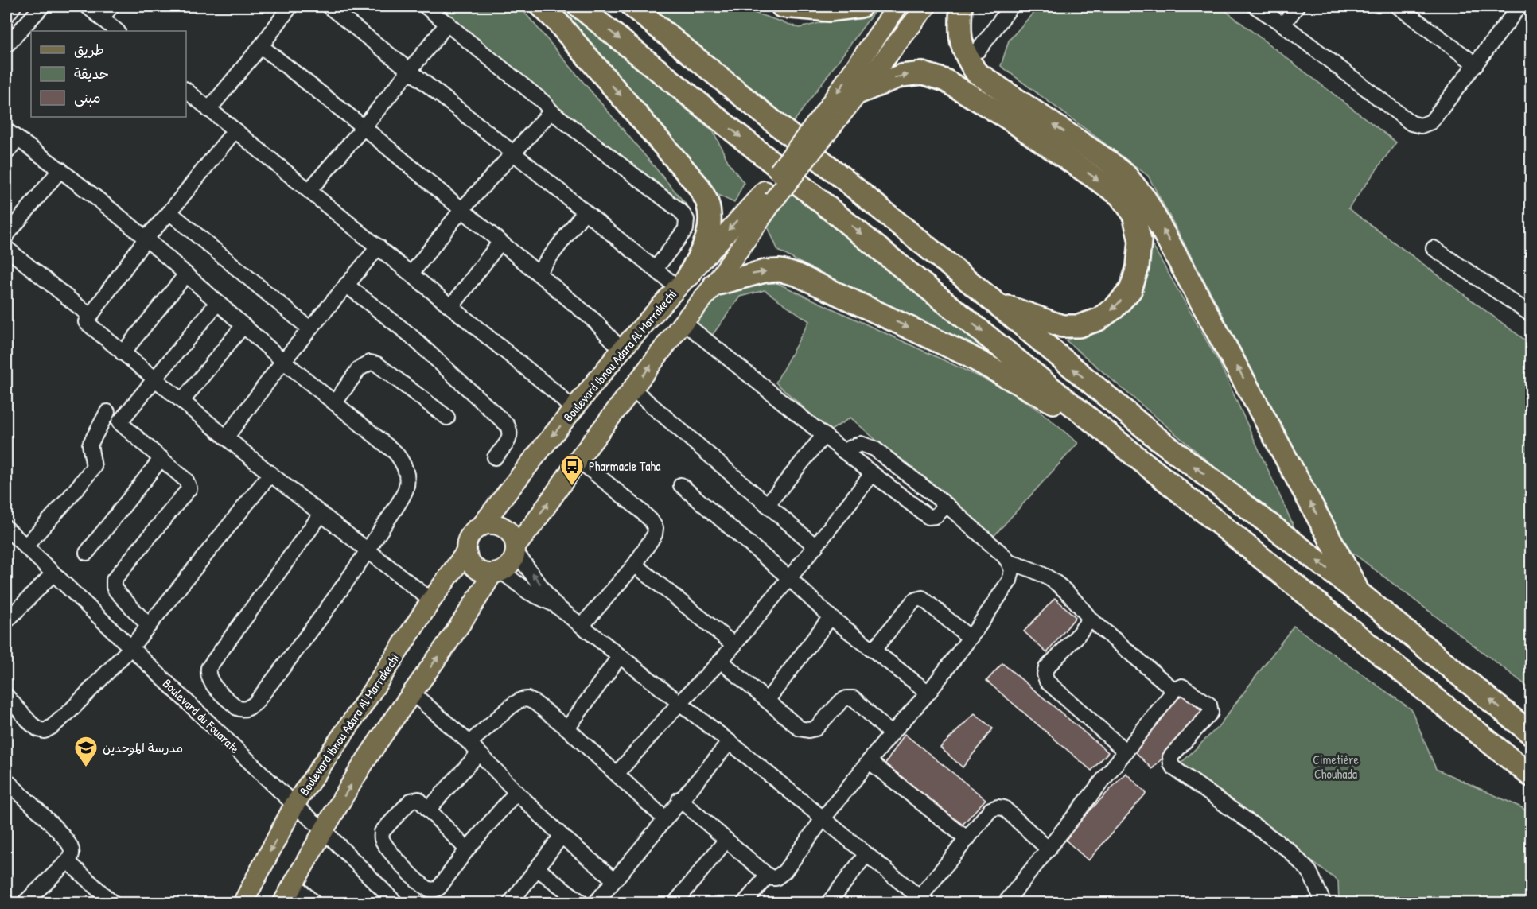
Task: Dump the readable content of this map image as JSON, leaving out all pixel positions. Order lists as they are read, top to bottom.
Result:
{
  "streets": {
    "main road": ["Boulevard Ibnou Adara Al Marrakechi"],
    "street": ["Boulevard du Fouarate"]
  },
  "crossings": [
    ["Boulevard Ibnou Adara Al Marrakechi", "Boulevard du Fouarate"]
  ],
  "parks": ["Cimetière Chouhada"],
  "places": {
    "bus stop": ["Pharmacie Taha"],
    "school or university": ["مدرسة الموحدين"]
  },
  "legend": ["طريق", "حديقة", "مبنى"]
}
